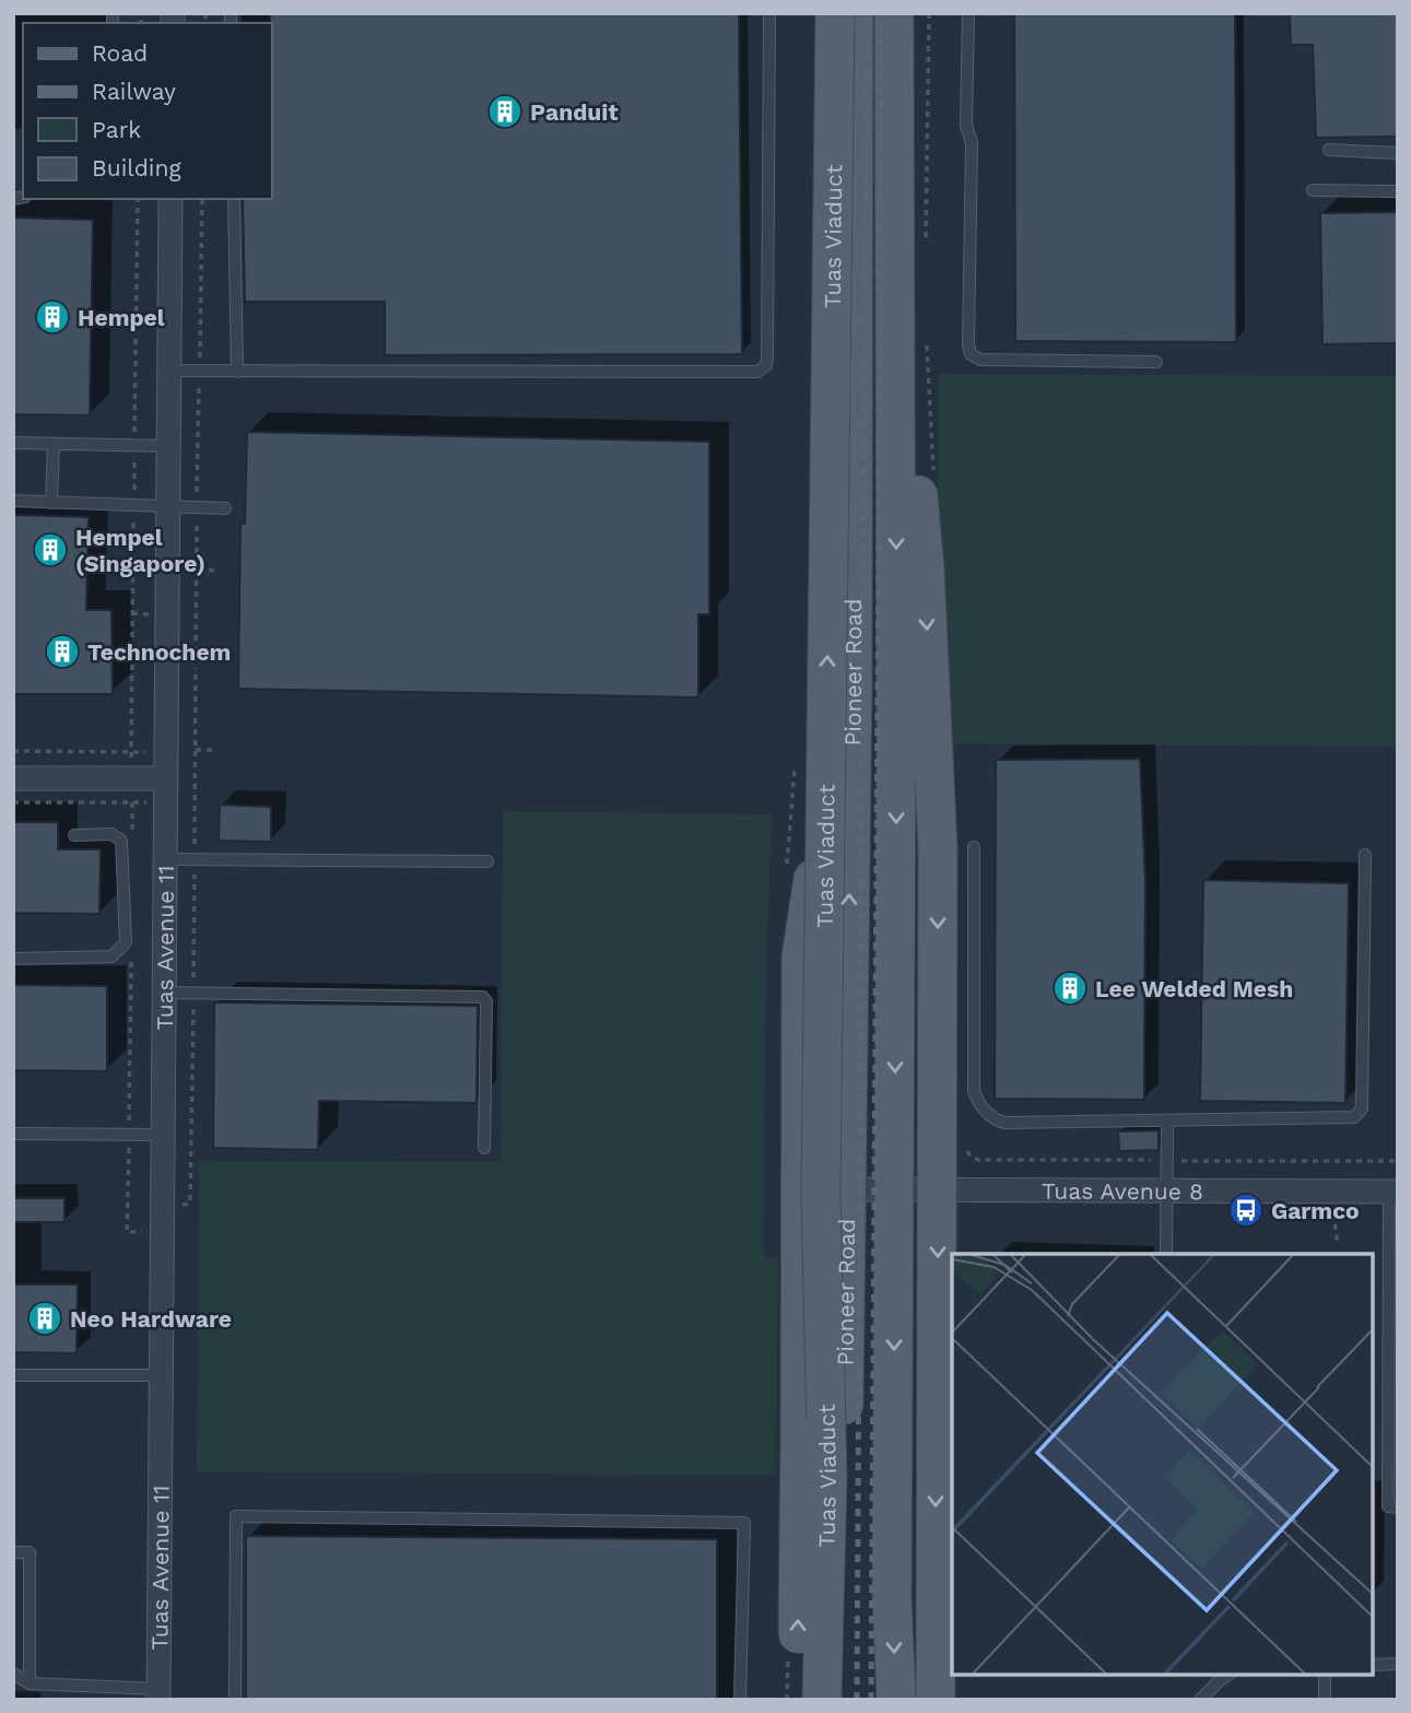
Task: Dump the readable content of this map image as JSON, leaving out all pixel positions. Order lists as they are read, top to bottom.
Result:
{
  "streets": {
    "main road": ["Tuas Viaduct", "Pioneer Road"],
    "street": ["Tuas Avenue 11", "Tuas Avenue 8"]
  },
  "crossings": [
    ["Pioneer Road", "Tuas Avenue 8"]
  ],
  "places": {
    "building": [
      "Panduit",
      "Hempel",
      "Hempel (Singapore)",
      "Technochem",
      "Lee Welded Mesh",
      "Neo Hardware"
    ],
    "bus stop": ["Garmco"]
  },
  "legend": [
    "Road",
    "Railway",
    "Park",
    "Building"
  ]
}
